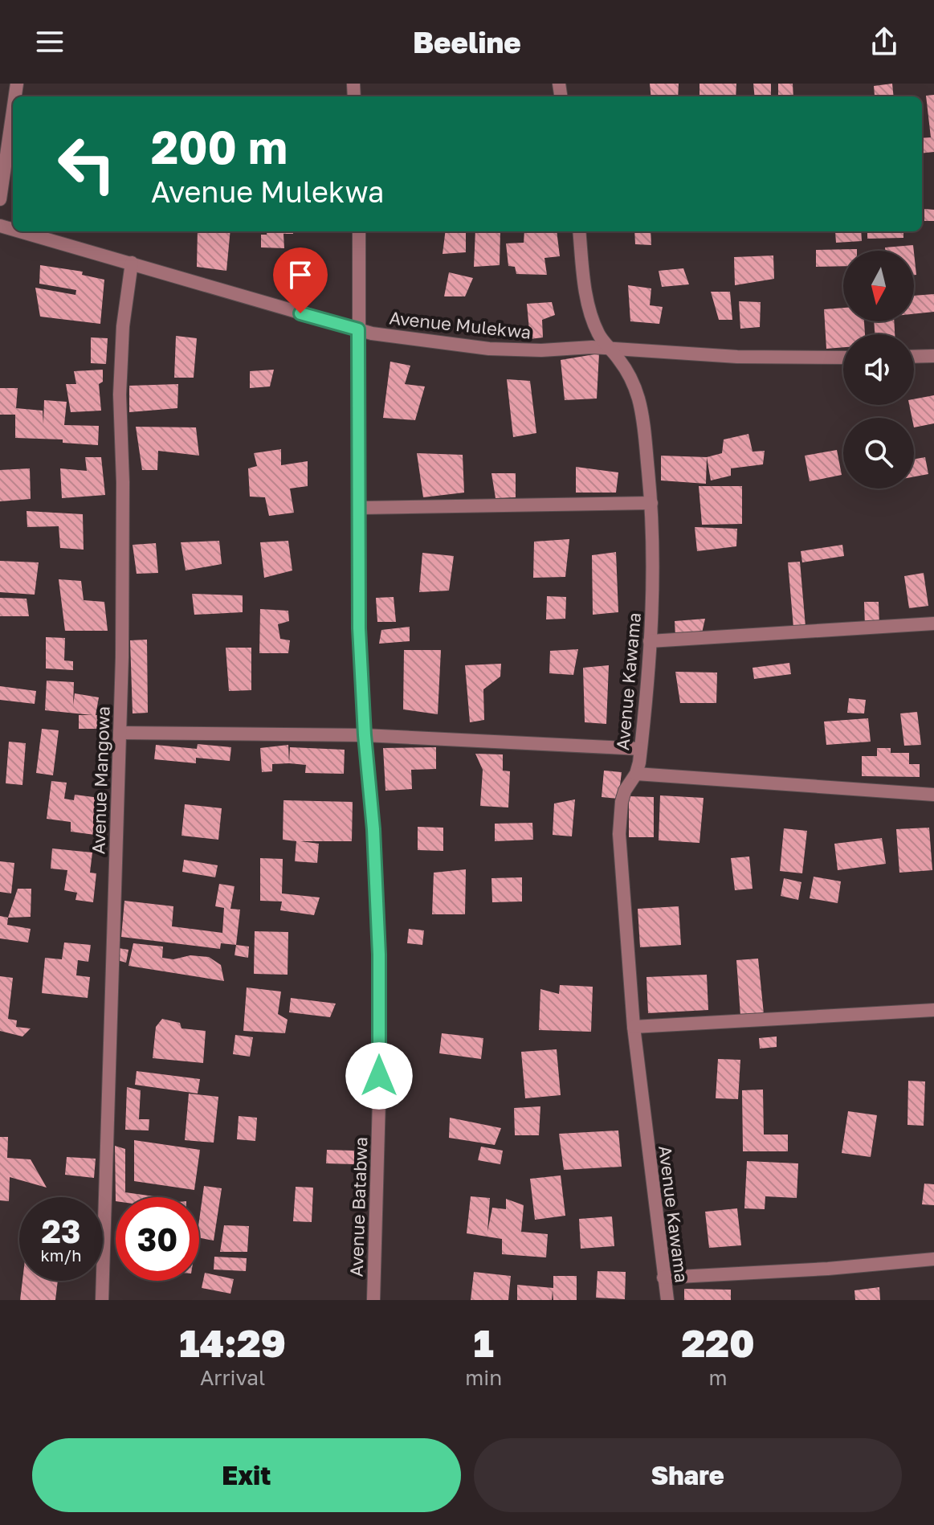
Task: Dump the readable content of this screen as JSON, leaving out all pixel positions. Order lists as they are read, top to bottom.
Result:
{
  "streets": {
    "street": [
      "Avenue Mulekwa",
      "Avenue Kawama",
      "Avenue Mangowa",
      "Avenue Batabwa"
    ]
  },
  "crossings": [
    ["Avenue Mulekwa", "Avenue Kawama"],
    ["Avenue Mulekwa", "Avenue Mangowa"],
    ["Avenue Mulekwa", "Avenue Batabwa"]
  ],
  "north": "bottom",
  "page": {
    "header": "Beeline",
    "turn": ["200 m", "Avenue Mulekwa"],
    "speed": "23 km/h",
    "limit": "30",
    "eta": [
      "14:29",
      "Arrival",
      "1",
      "min",
      "220",
      "m"
    ],
    "buttons": ["Exit", "Share"]
  }
}
